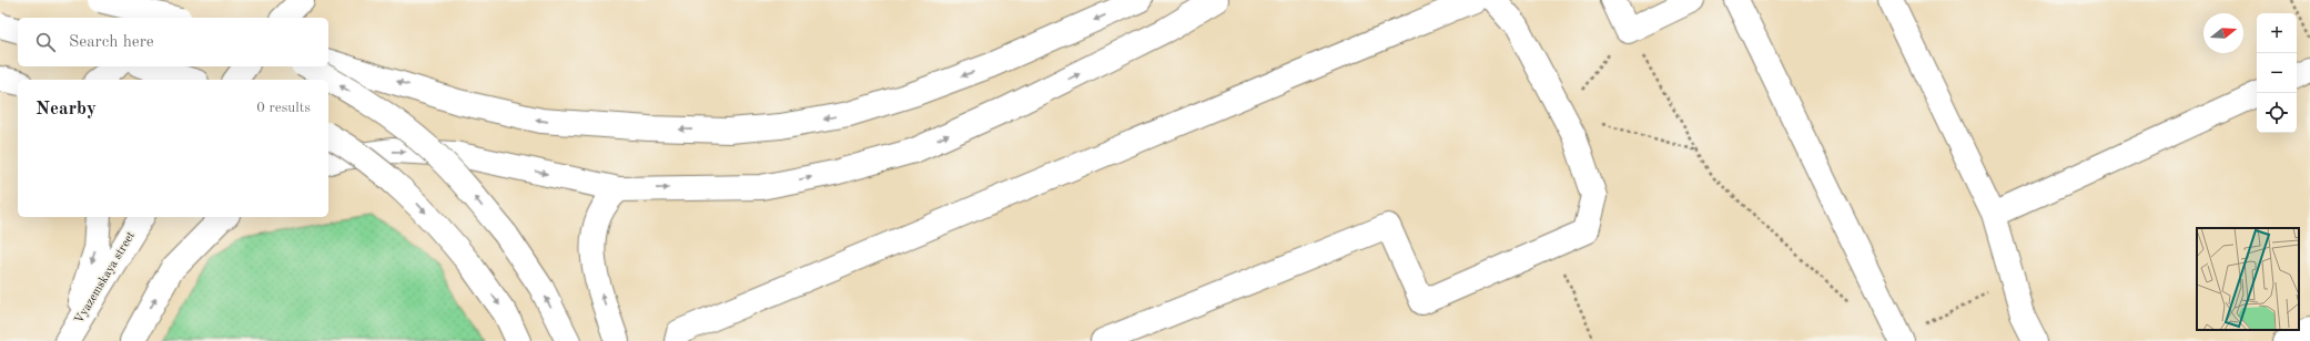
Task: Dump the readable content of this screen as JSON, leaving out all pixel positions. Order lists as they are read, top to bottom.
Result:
{
  "streets": {
    "street": ["Vyazemskaya street"]
  },
  "north": "right",
  "page": {
    "map_buttons": ["+", "−"],
    "search": "Search here",
    "heading": ["Nearby", "0 results"]
  }
}
